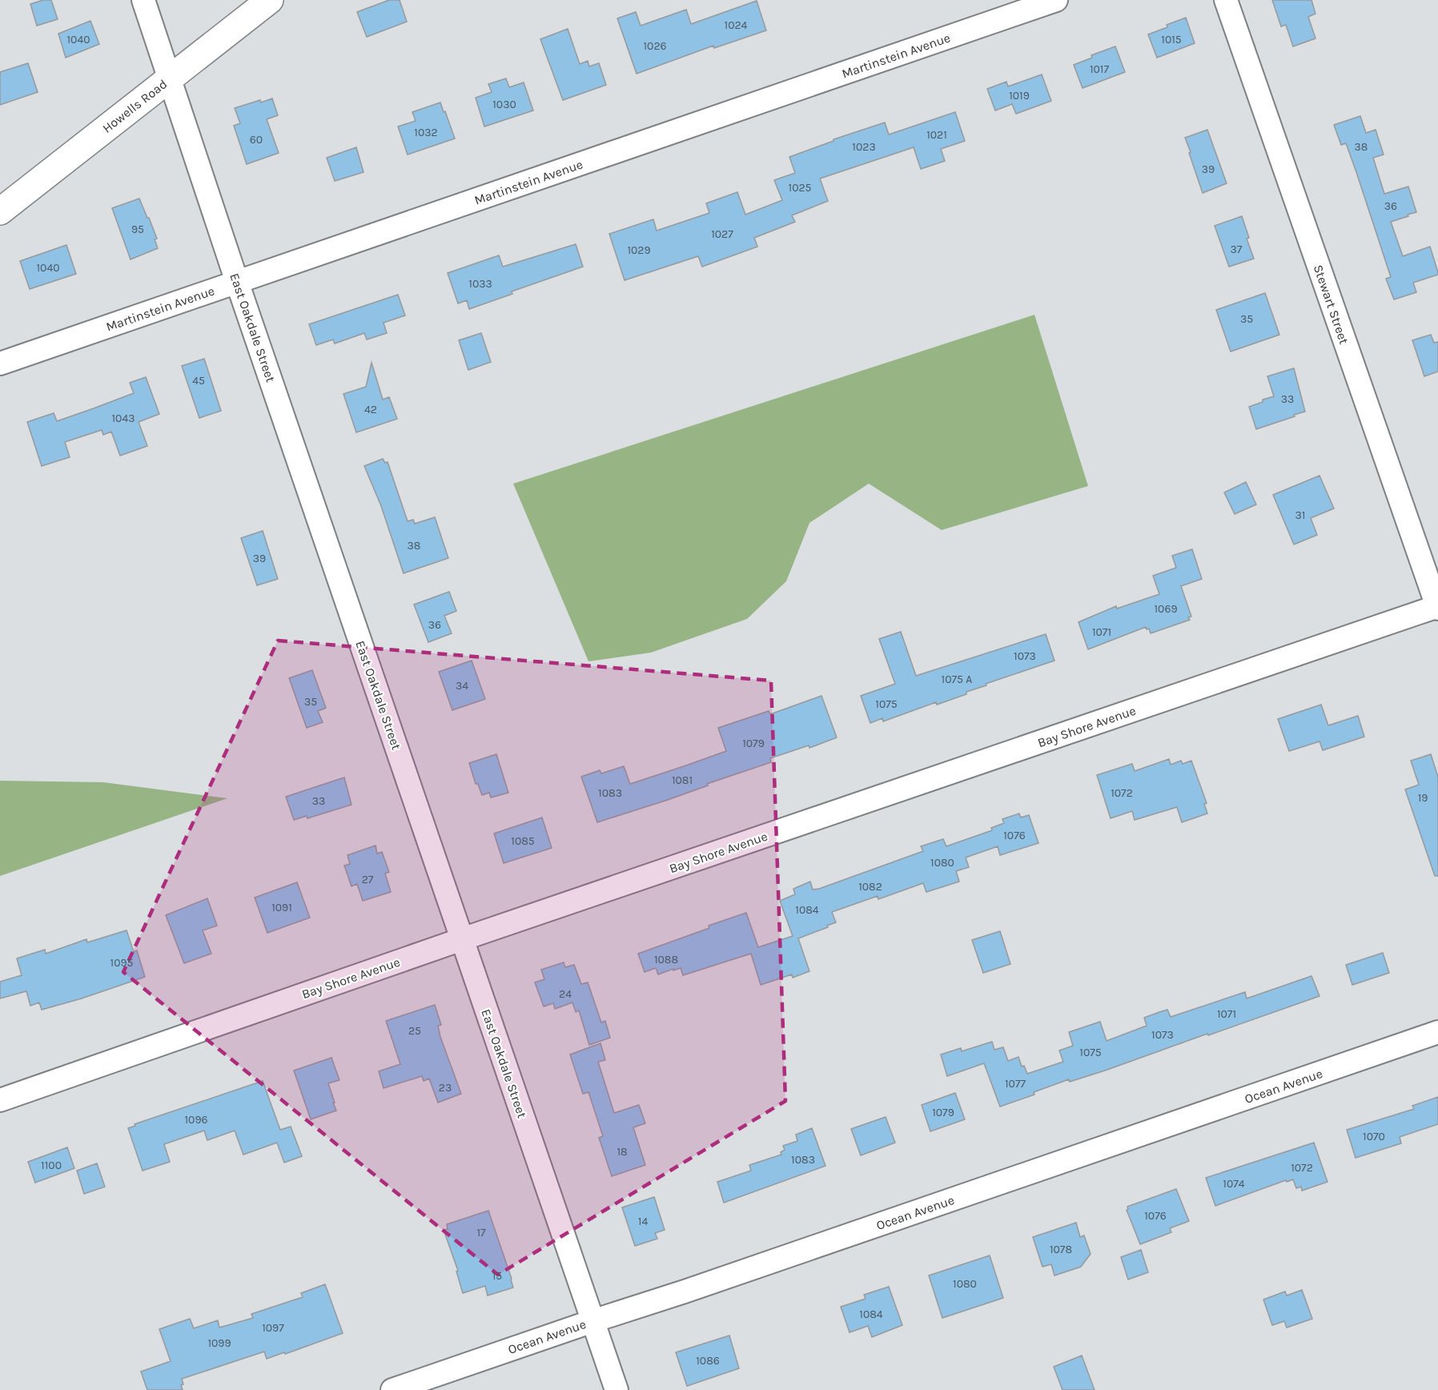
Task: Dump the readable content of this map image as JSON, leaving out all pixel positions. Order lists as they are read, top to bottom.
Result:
{
  "streets": {
    "street": [
      "Martinstein Avenue",
      "Howells Road",
      "Stewart Street",
      "East Oakdale Street",
      "Bay Shore Avenue",
      "Ocean Avenue"
    ]
  },
  "crossings": [
    ["Martinstein Avenue", "East Oakdale Street"],
    ["Howells Road", "East Oakdale Street"],
    ["Stewart Street", "Bay Shore Avenue"],
    ["East Oakdale Street", "Bay Shore Avenue"],
    ["East Oakdale Street", "Ocean Avenue"]
  ],
  "house_numbers": [
    "1024",
    "1040",
    "1015",
    "1026",
    "1017",
    "1019",
    "1030",
    "1032",
    "1021",
    "60",
    "1023",
    "38",
    "39",
    "1025",
    "36",
    "95",
    "1027",
    "37",
    "1029",
    "1040",
    "1033",
    "35",
    "45",
    "33",
    "42",
    "1043",
    "31",
    "38",
    "39",
    "1069",
    "36",
    "1071",
    "1073",
    "1075 A",
    "34",
    "35",
    "1075",
    "1079",
    "1081",
    "1083",
    "1072",
    "19",
    "33",
    "1076",
    "1085",
    "1080",
    "27",
    "1082",
    "1091",
    "1084",
    "1088",
    "1095",
    "24",
    "1071",
    "25",
    "1073",
    "1075",
    "1077",
    "23",
    "1079",
    "1096",
    "1070",
    "18",
    "1083",
    "1100",
    "1072",
    "1074",
    "1076",
    "14",
    "17",
    "1078",
    "15",
    "1080",
    "1084",
    "1097",
    "1099",
    "1086"
  ]
}
